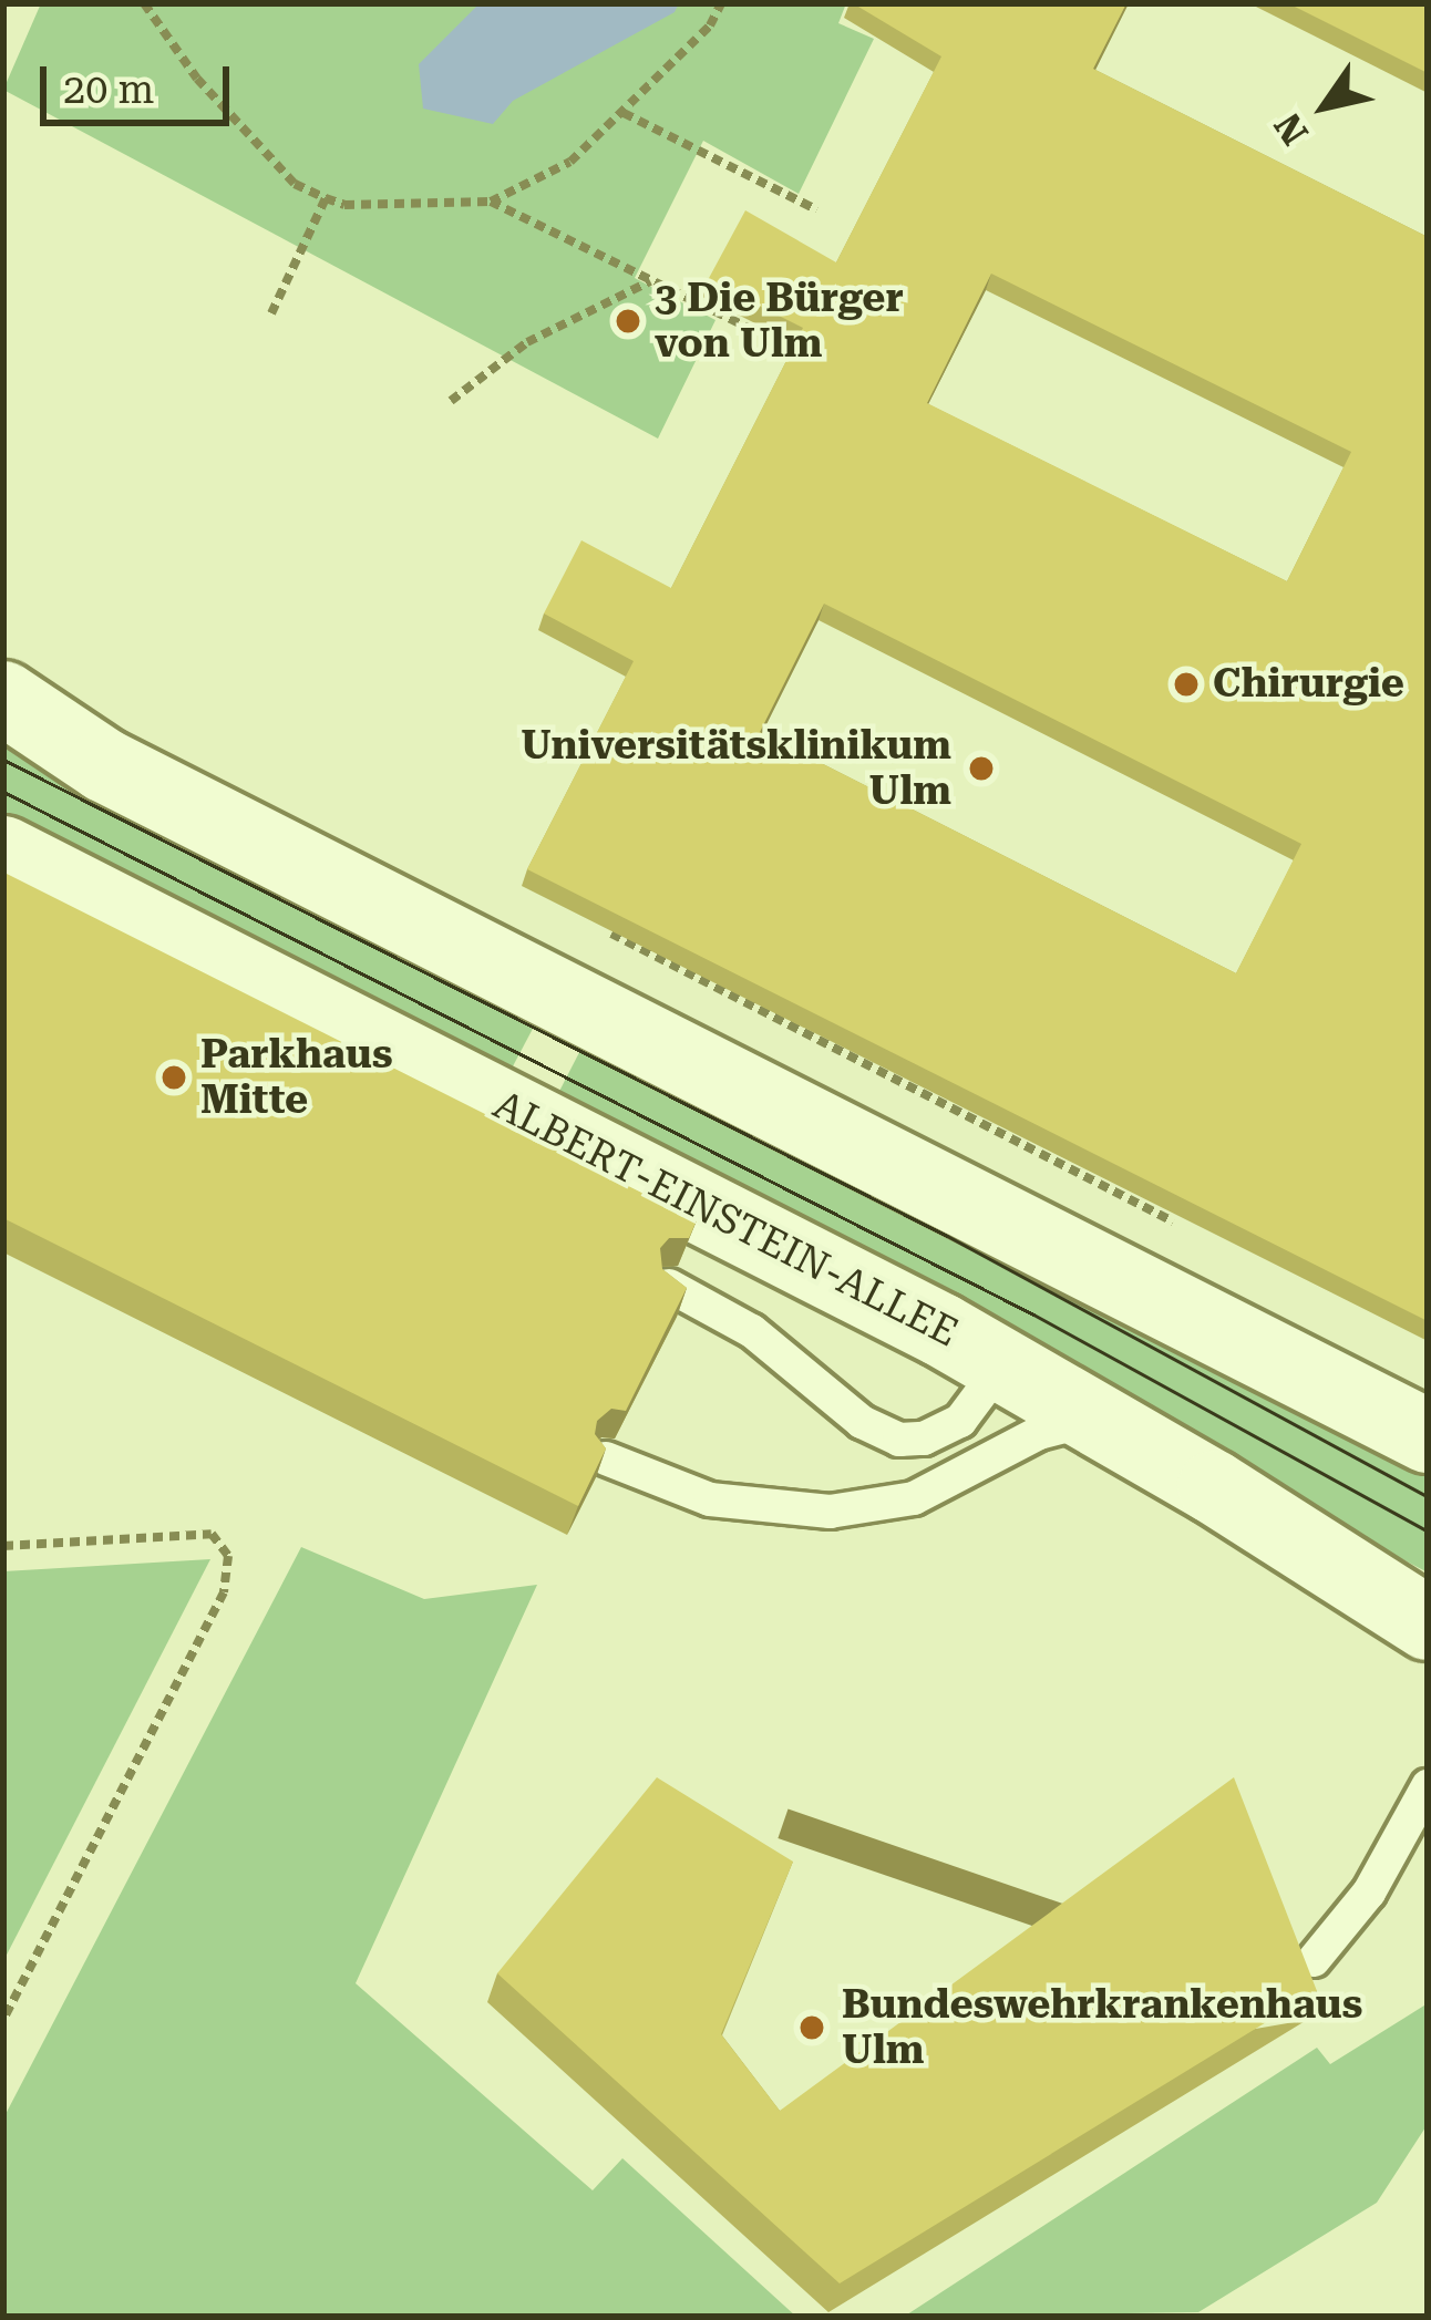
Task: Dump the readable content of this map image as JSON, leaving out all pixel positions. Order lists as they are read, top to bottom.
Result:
{
  "streets": {
    "street": ["ALBERT-EINSTEIN-ALLEE"]
  },
  "places": [
    "3 Die Bürger von Ulm",
    "Chirurgie",
    "Universitätsklinikum Ulm",
    "Parkhaus Mitte",
    "Bundeswehrkrankenhaus Ulm"
  ],
  "scale_bar": "20 m",
  "north": "bottom left"
}
